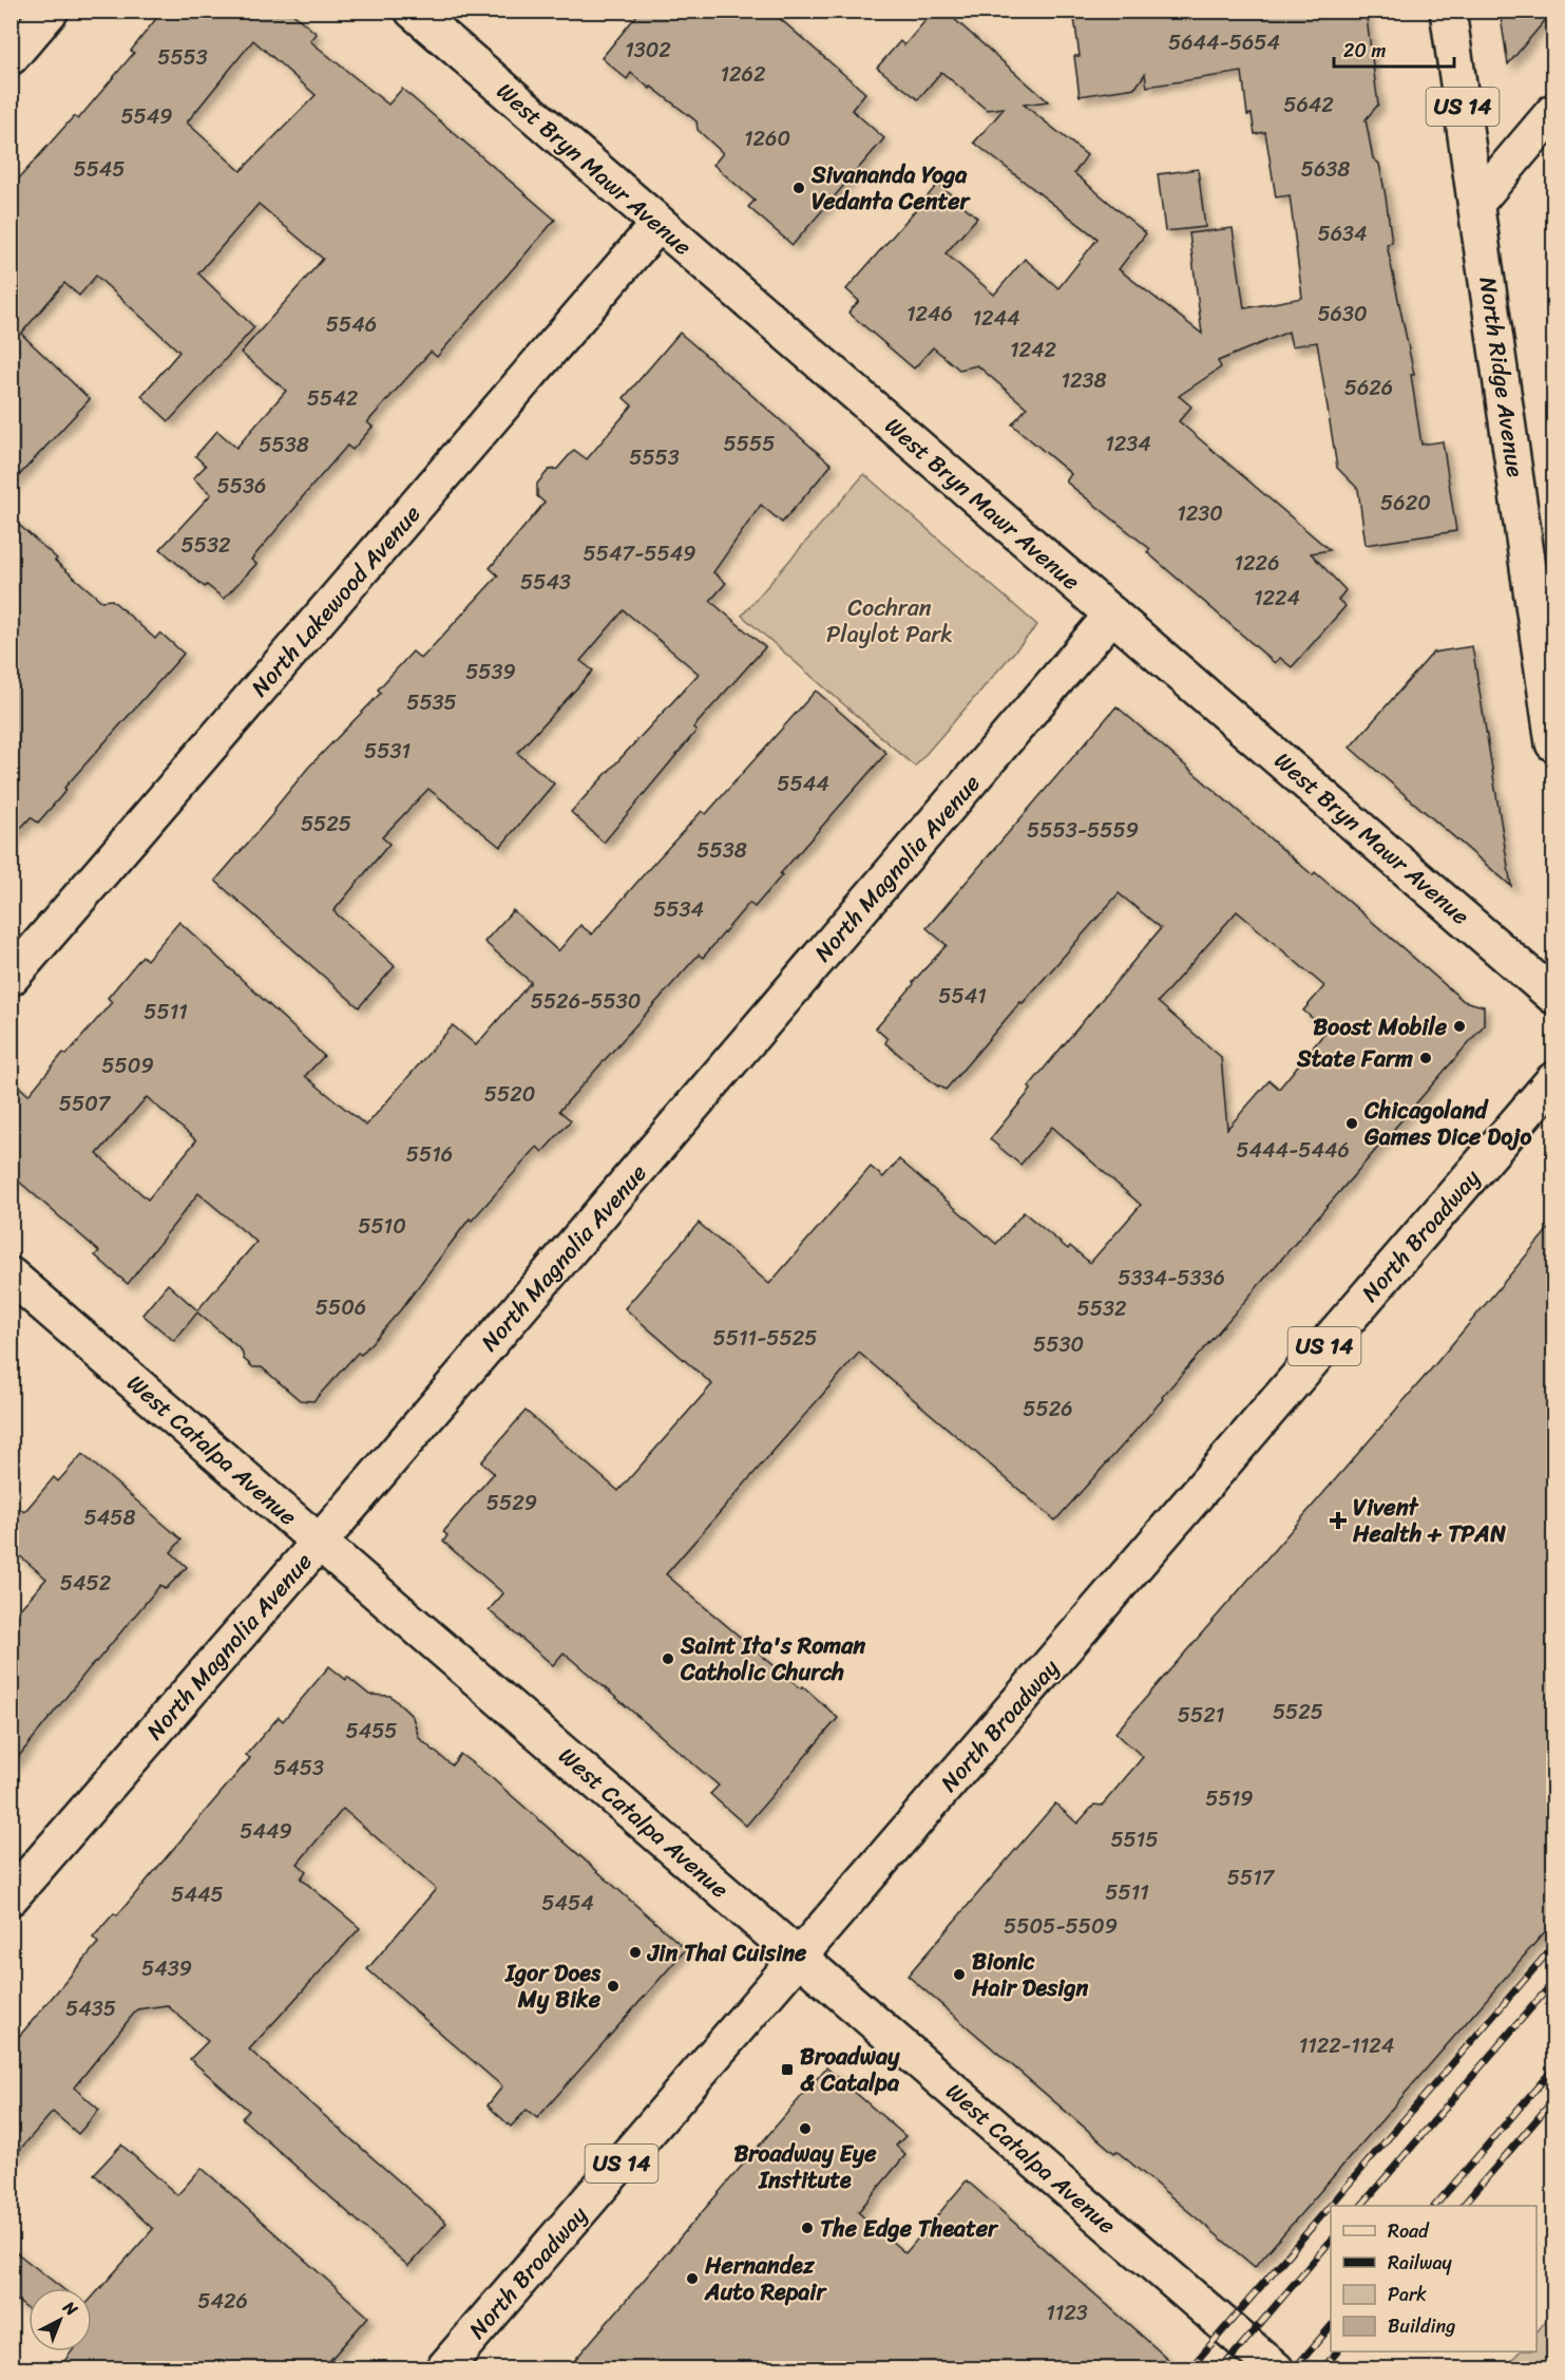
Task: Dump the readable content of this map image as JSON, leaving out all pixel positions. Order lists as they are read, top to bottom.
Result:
{
  "streets": {
    "street": [
      "US 14",
      "West Bryn Mawr Avenue",
      "North Ridge Avenue",
      "North Lakewood Avenue",
      "North Magnolia Avenue",
      "North Broadway",
      "West Catalpa Avenue"
    ]
  },
  "crossings": [
    ["West Bryn Mawr Avenue", "North Lakewood Avenue"],
    ["West Bryn Mawr Avenue", "North Magnolia Avenue"],
    ["North Magnolia Avenue", "West Catalpa Avenue"],
    ["North Broadway", "West Catalpa Avenue"]
  ],
  "parks": ["Cochran Playlot Park"],
  "places": {
    "other": [
      "Sivananda Yoga Vedanta Center",
      "Boost Mobile",
      "State Farm",
      "Chicagoland Games Dice Dojo",
      "Saint Ita's Roman Catholic Church",
      "Jin Thai Cuisine",
      "Bionic Hair Design",
      "Igor Does My Bike",
      "Broadway Eye Institute",
      "The Edge Theater",
      "Hernandez Auto Repair"
    ],
    "health": ["Vivent Health + TPAN"],
    "transit": ["Broadway & Catalpa"]
  },
  "house_numbers": [
    "5644-5654",
    "1302",
    "5553",
    "1262",
    "5642",
    "5549",
    "1260",
    "5545",
    "5638",
    "5634",
    "1246",
    "5630",
    "1244",
    "5546",
    "1242",
    "1238",
    "5626",
    "5542",
    "5555",
    "1234",
    "5538",
    "5553",
    "5536",
    "5620",
    "1230",
    "5532",
    "5547-5549",
    "1226",
    "5543",
    "1224",
    "5539",
    "5535",
    "5531",
    "5544",
    "5525",
    "5553-5559",
    "5538",
    "5534",
    "5541",
    "5526-5530",
    "5511",
    "5509",
    "5520",
    "5507",
    "5444-5446",
    "5516",
    "5510",
    "5334-5336",
    "5506",
    "5532",
    "5511-5525",
    "5530",
    "5526",
    "5529",
    "5458",
    "5452",
    "5525",
    "5521",
    "5455",
    "5453",
    "5519",
    "5449",
    "5515",
    "5517",
    "5511",
    "5445",
    "5454",
    "5505-5509",
    "5439",
    "5435",
    "1122-1124",
    "5426",
    "1123"
  ],
  "legend": [
    "Road",
    "Railway",
    "Park",
    "Building"
  ],
  "scale_bar": "20 m",
  "north": "top right"
}
